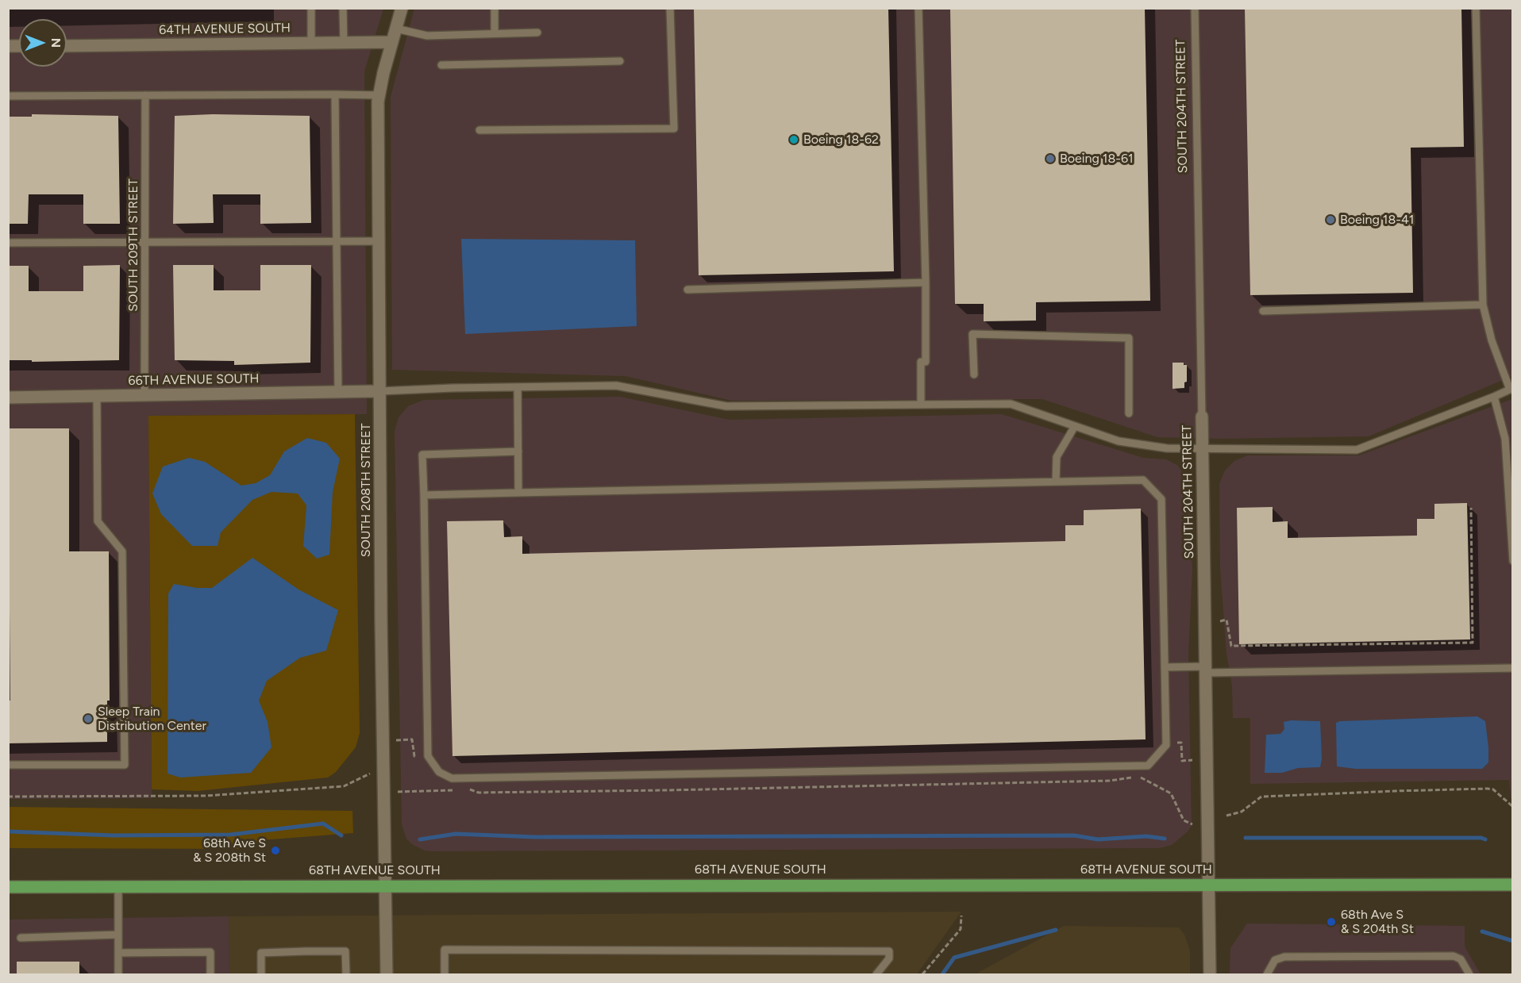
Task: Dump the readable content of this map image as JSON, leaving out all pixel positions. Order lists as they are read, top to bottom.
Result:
{
  "streets": {
    "main road": ["68TH AVENUE SOUTH"],
    "street": [
      "64TH AVENUE SOUTH",
      "SOUTH 204TH STREET",
      "66TH AVENUE SOUTH",
      "SOUTH 208TH STREET"
    ],
    "lane": ["SOUTH 209TH STREET"]
  },
  "crossings": [
    ["64TH AVENUE SOUTH", "SOUTH 208TH STREET"],
    ["SOUTH 204TH STREET", "68TH AVENUE SOUTH"],
    ["SOUTH 209TH STREET", "66TH AVENUE SOUTH"],
    ["66TH AVENUE SOUTH", "SOUTH 208TH STREET"],
    ["SOUTH 208TH STREET", "68TH AVENUE SOUTH"]
  ],
  "places": [
    "Boeing 18-62",
    "Boeing 18-61",
    "Boeing 18-41",
    "Sleep Train Distribution Center",
    "68th Ave S & S 208th St",
    "68th Ave S & S 204th St"
  ],
  "north": "right"
}
